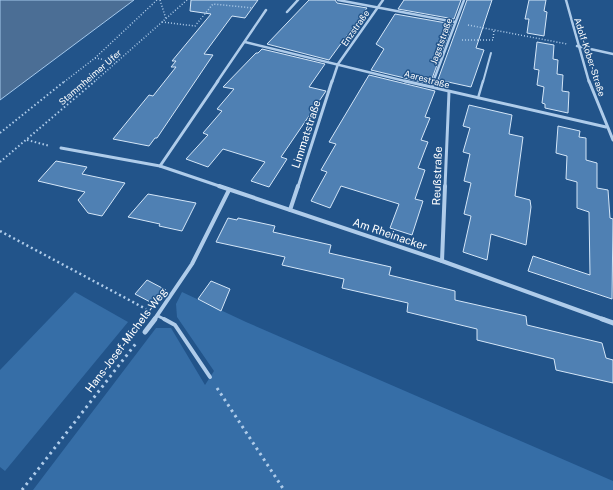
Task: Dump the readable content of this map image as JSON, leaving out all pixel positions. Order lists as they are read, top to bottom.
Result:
{
  "streets": {
    "street": [
      "Enzstraße",
      "Jagststraße",
      "Adolf-Kober-Straße",
      "Aarestraße",
      "Limmatstraße",
      "Reußstraße",
      "Am Rheinacker",
      "Hans-Josef-Michels-Weg"
    ],
    "path": ["Stammheimer Ufer"]
  },
  "crossings": [
    ["Enzstraße", "Aarestraße"],
    ["Enzstraße", "Limmatstraße"],
    ["Jagststraße", "Aarestraße"],
    ["Adolf-Kober-Straße", "Aarestraße"],
    ["Aarestraße", "Limmatstraße"],
    ["Aarestraße", "Reußstraße"],
    ["Limmatstraße", "Am Rheinacker"],
    ["Reußstraße", "Am Rheinacker"],
    ["Am Rheinacker", "Hans-Josef-Michels-Weg"]
  ]
}
